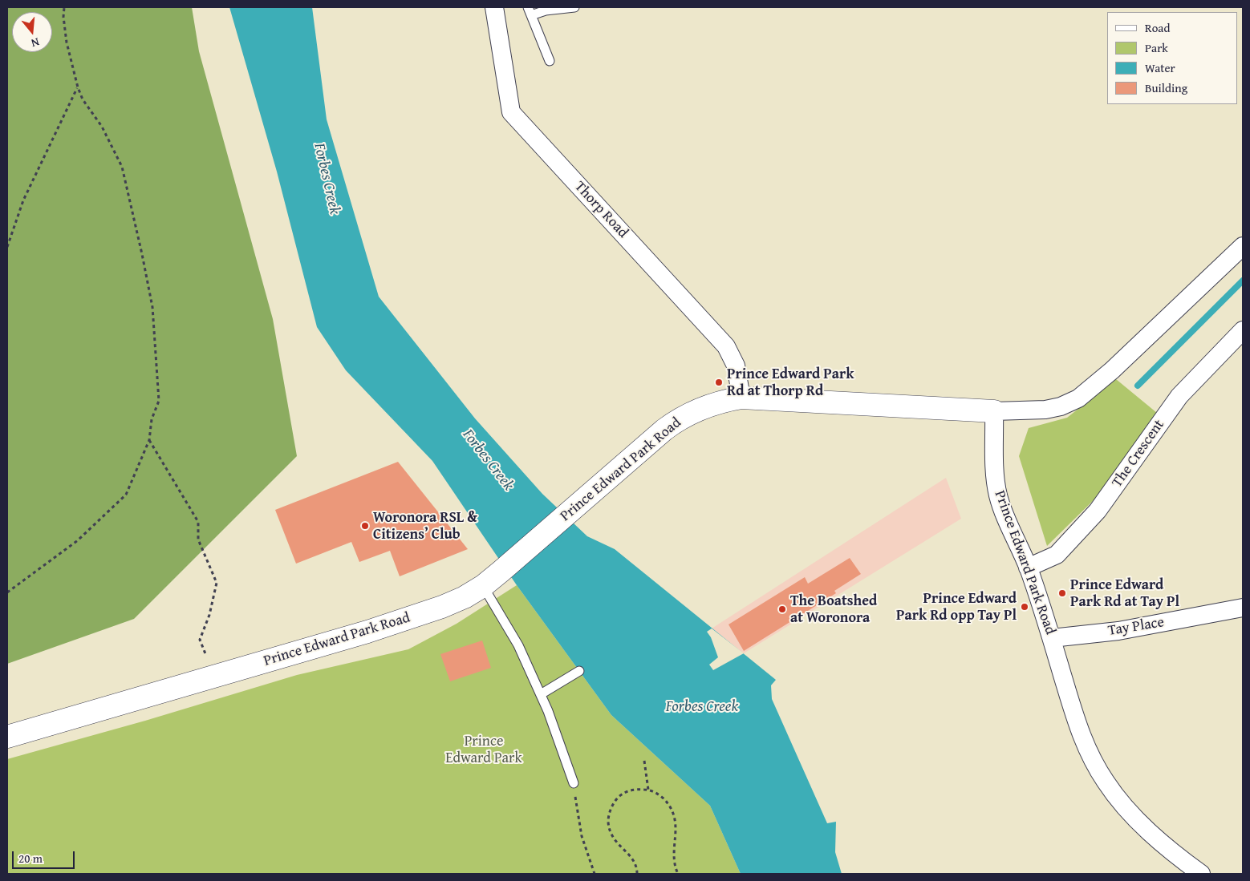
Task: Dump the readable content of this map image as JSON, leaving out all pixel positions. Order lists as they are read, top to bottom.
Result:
{
  "streets": {
    "street": [
      "Thorp Road",
      "The Crescent",
      "Prince Edward Park Road",
      "Tay Place"
    ]
  },
  "crossings": [
    ["Thorp Road", "Prince Edward Park Road"],
    ["The Crescent", "Prince Edward Park Road"],
    ["Prince Edward Park Road", "Tay Place"]
  ],
  "water": ["Forbes Creek"],
  "parks": ["Prince Edward Park"],
  "places": [
    "Prince Edward Park Rd at Thorp Rd",
    "Woronora RSL & Citizens’ Club",
    "Prince Edward Park Rd at Tay Pl",
    "Prince Edward Park Rd opp Tay Pl",
    "The Boatshed at Woronora"
  ],
  "legend": [
    "Road",
    "Park",
    "Water",
    "Building"
  ],
  "scale_bar": "20 m",
  "north": "bottom"
}
